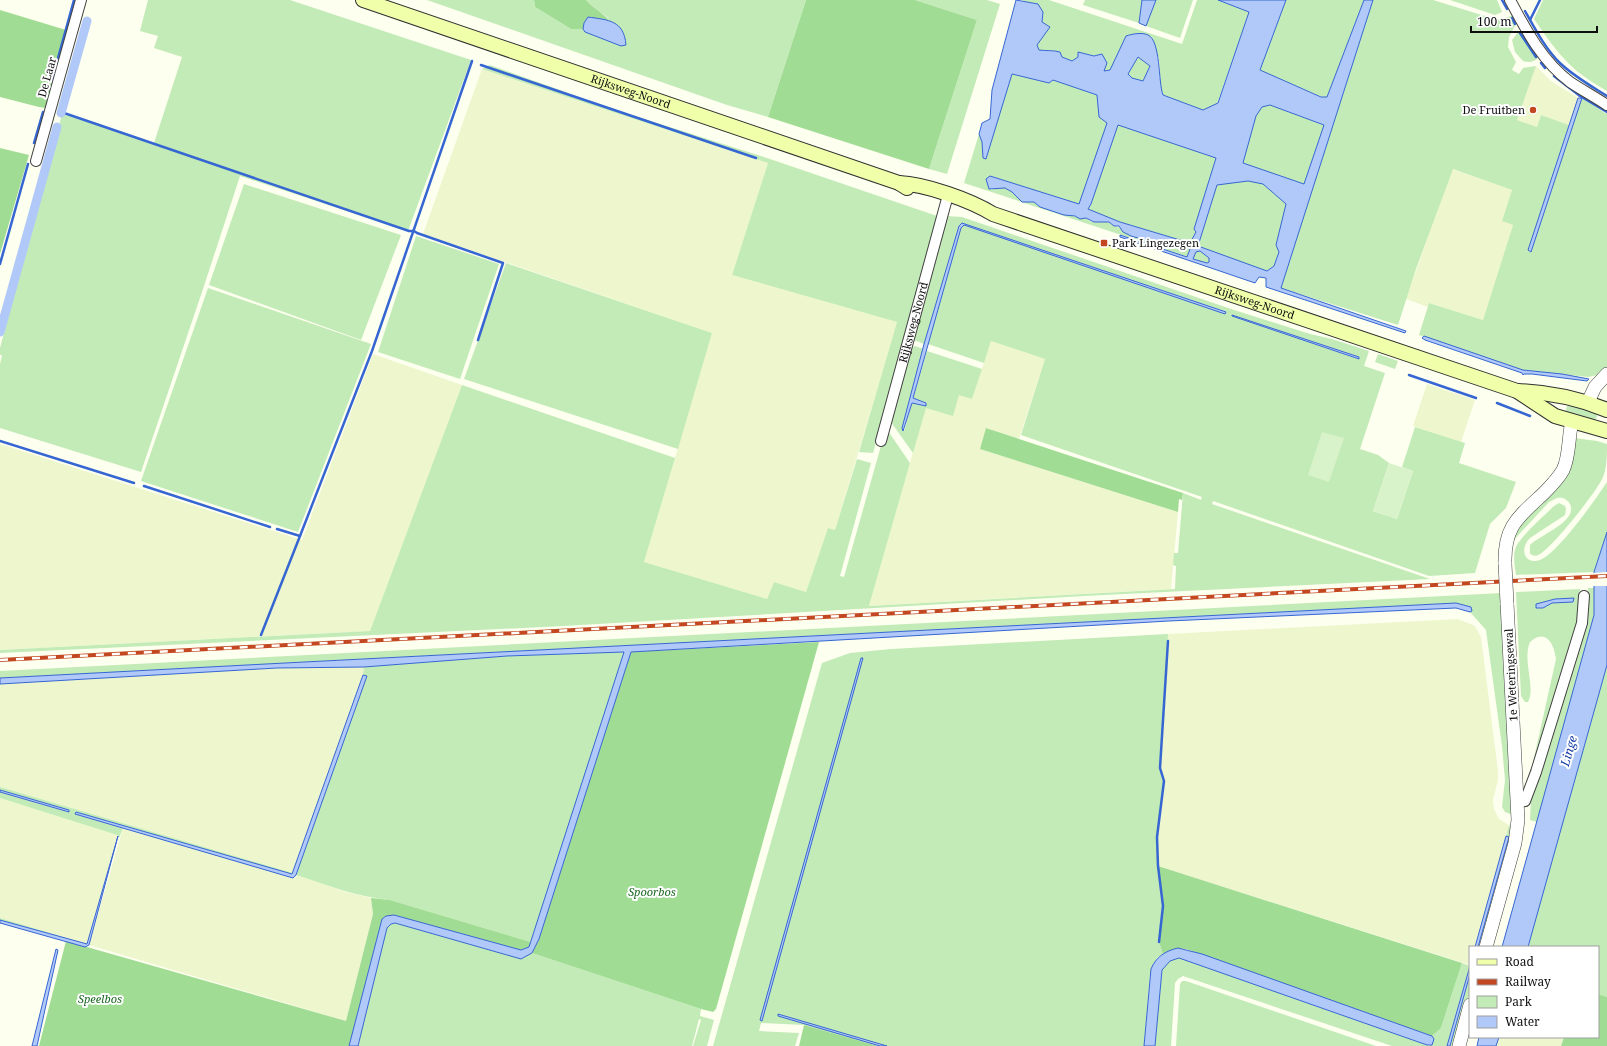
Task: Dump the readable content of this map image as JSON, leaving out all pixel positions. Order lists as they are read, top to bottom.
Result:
{
  "streets": {
    "main road": ["Rijksweg-Noord"],
    "street": ["De Laar", "1e Weteringsewal"]
  },
  "crossings": [
    ["Rijksweg-Noord", "1e Weteringsewal"]
  ],
  "water": ["Linge"],
  "parks": ["Spoorbos", "Speelbos"],
  "places": {
    "other": ["De Fruitben"],
    "transit": ["Park Lingezegen"]
  },
  "legend": [
    "Road",
    "Railway",
    "Park",
    "Water"
  ],
  "scale_bar": "100 m"
}
